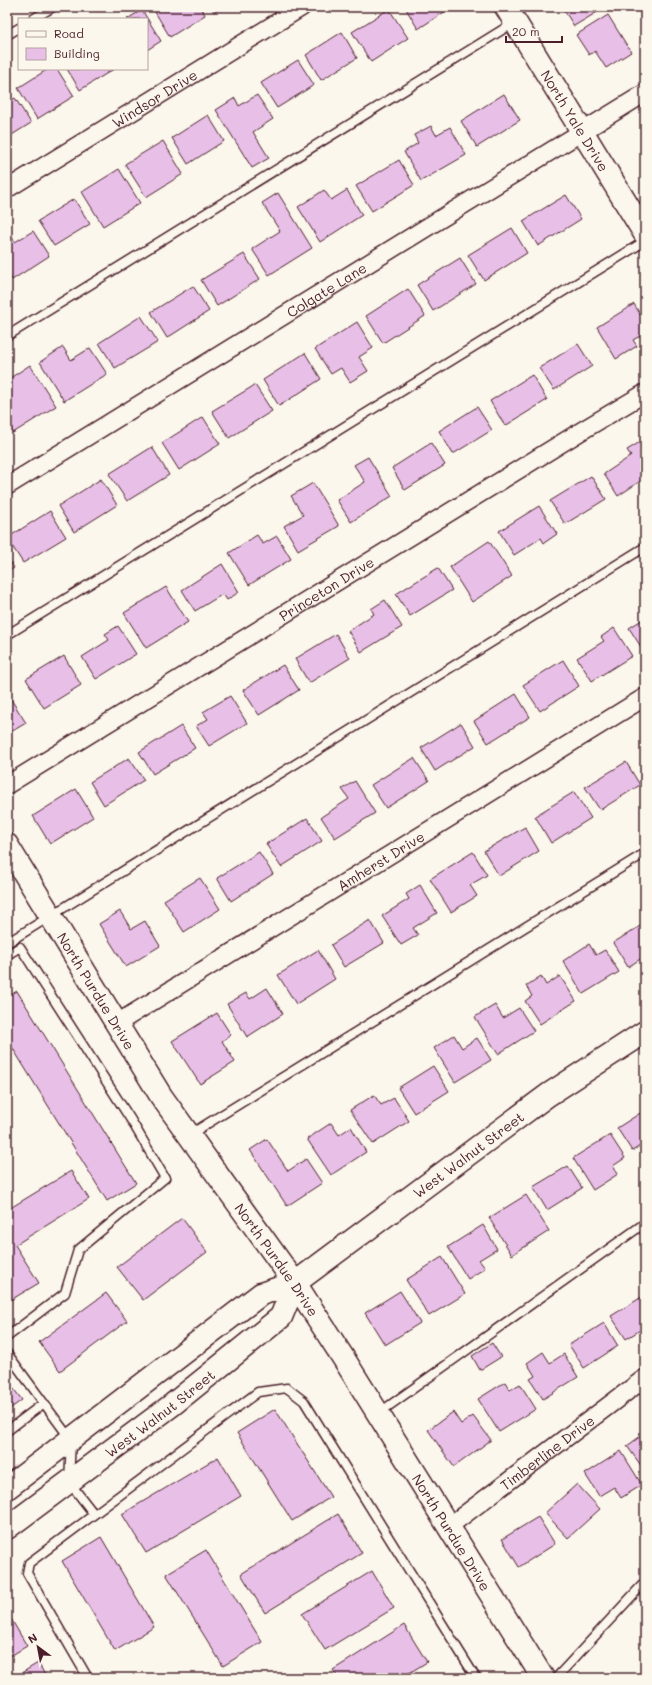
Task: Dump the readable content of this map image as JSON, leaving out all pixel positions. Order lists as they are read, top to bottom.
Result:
{
  "streets": {
    "street": [
      "Windsor Drive",
      "North Yale Drive",
      "Colgate Lane",
      "Princeton Drive",
      "Amherst Drive",
      "North Purdue Drive",
      "West Walnut Street",
      "Timberline Drive"
    ]
  },
  "crossings": [
    ["North Yale Drive", "Colgate Lane"],
    ["Amherst Drive", "North Purdue Drive"],
    ["North Purdue Drive", "West Walnut Street"],
    ["North Purdue Drive", "Timberline Drive"]
  ],
  "legend": ["Road", "Building"],
  "scale_bar": "20 m",
  "north": "top left"
}
